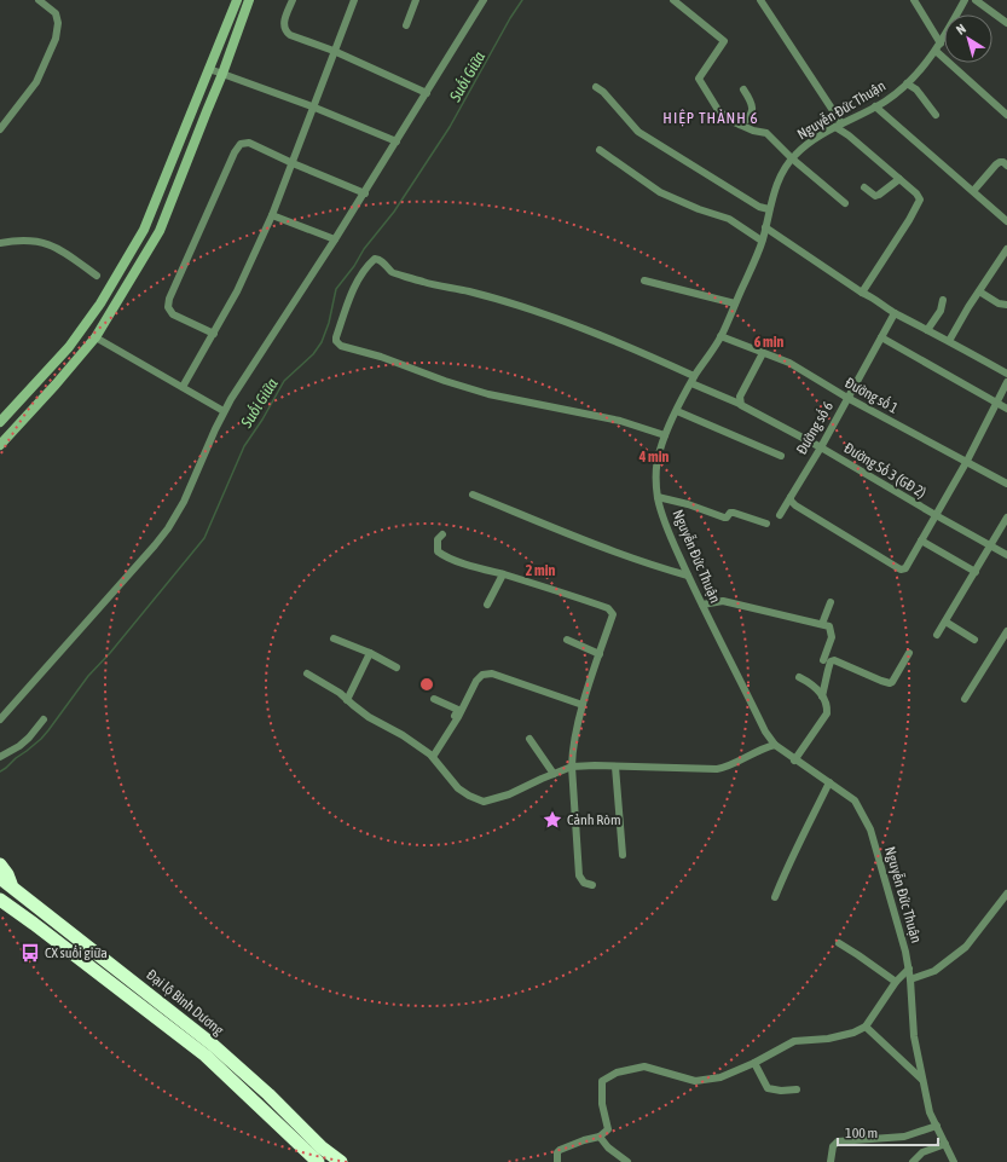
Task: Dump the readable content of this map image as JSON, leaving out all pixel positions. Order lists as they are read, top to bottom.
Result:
{
  "streets": {
    "highway": ["Đại lộ Bình Dương"],
    "street": [
      "Nguyễn Đức Thuận",
      "Đường số 1",
      "Đường số 6",
      "Đường Số 3 (GĐ 2)"
    ]
  },
  "crossings": [
    ["Nguyễn Đức Thuận", "Đường số 1"],
    ["Nguyễn Đức Thuận", "Đường Số 3 (GĐ 2)"],
    ["Đường số 1", "Đường số 6"],
    ["Đường số 6", "Đường Số 3 (GĐ 2)"]
  ],
  "districts": ["HIỆP THÀNH 6"],
  "water": ["Suối Giữa"],
  "places": {
    "place": ["Cảnh Ròm"],
    "bus stop": ["CX suối giữa"]
  },
  "scale_bar": "100 m",
  "north": "top left",
  "rings": ["6 min", "4 min", "2 min"]
}
